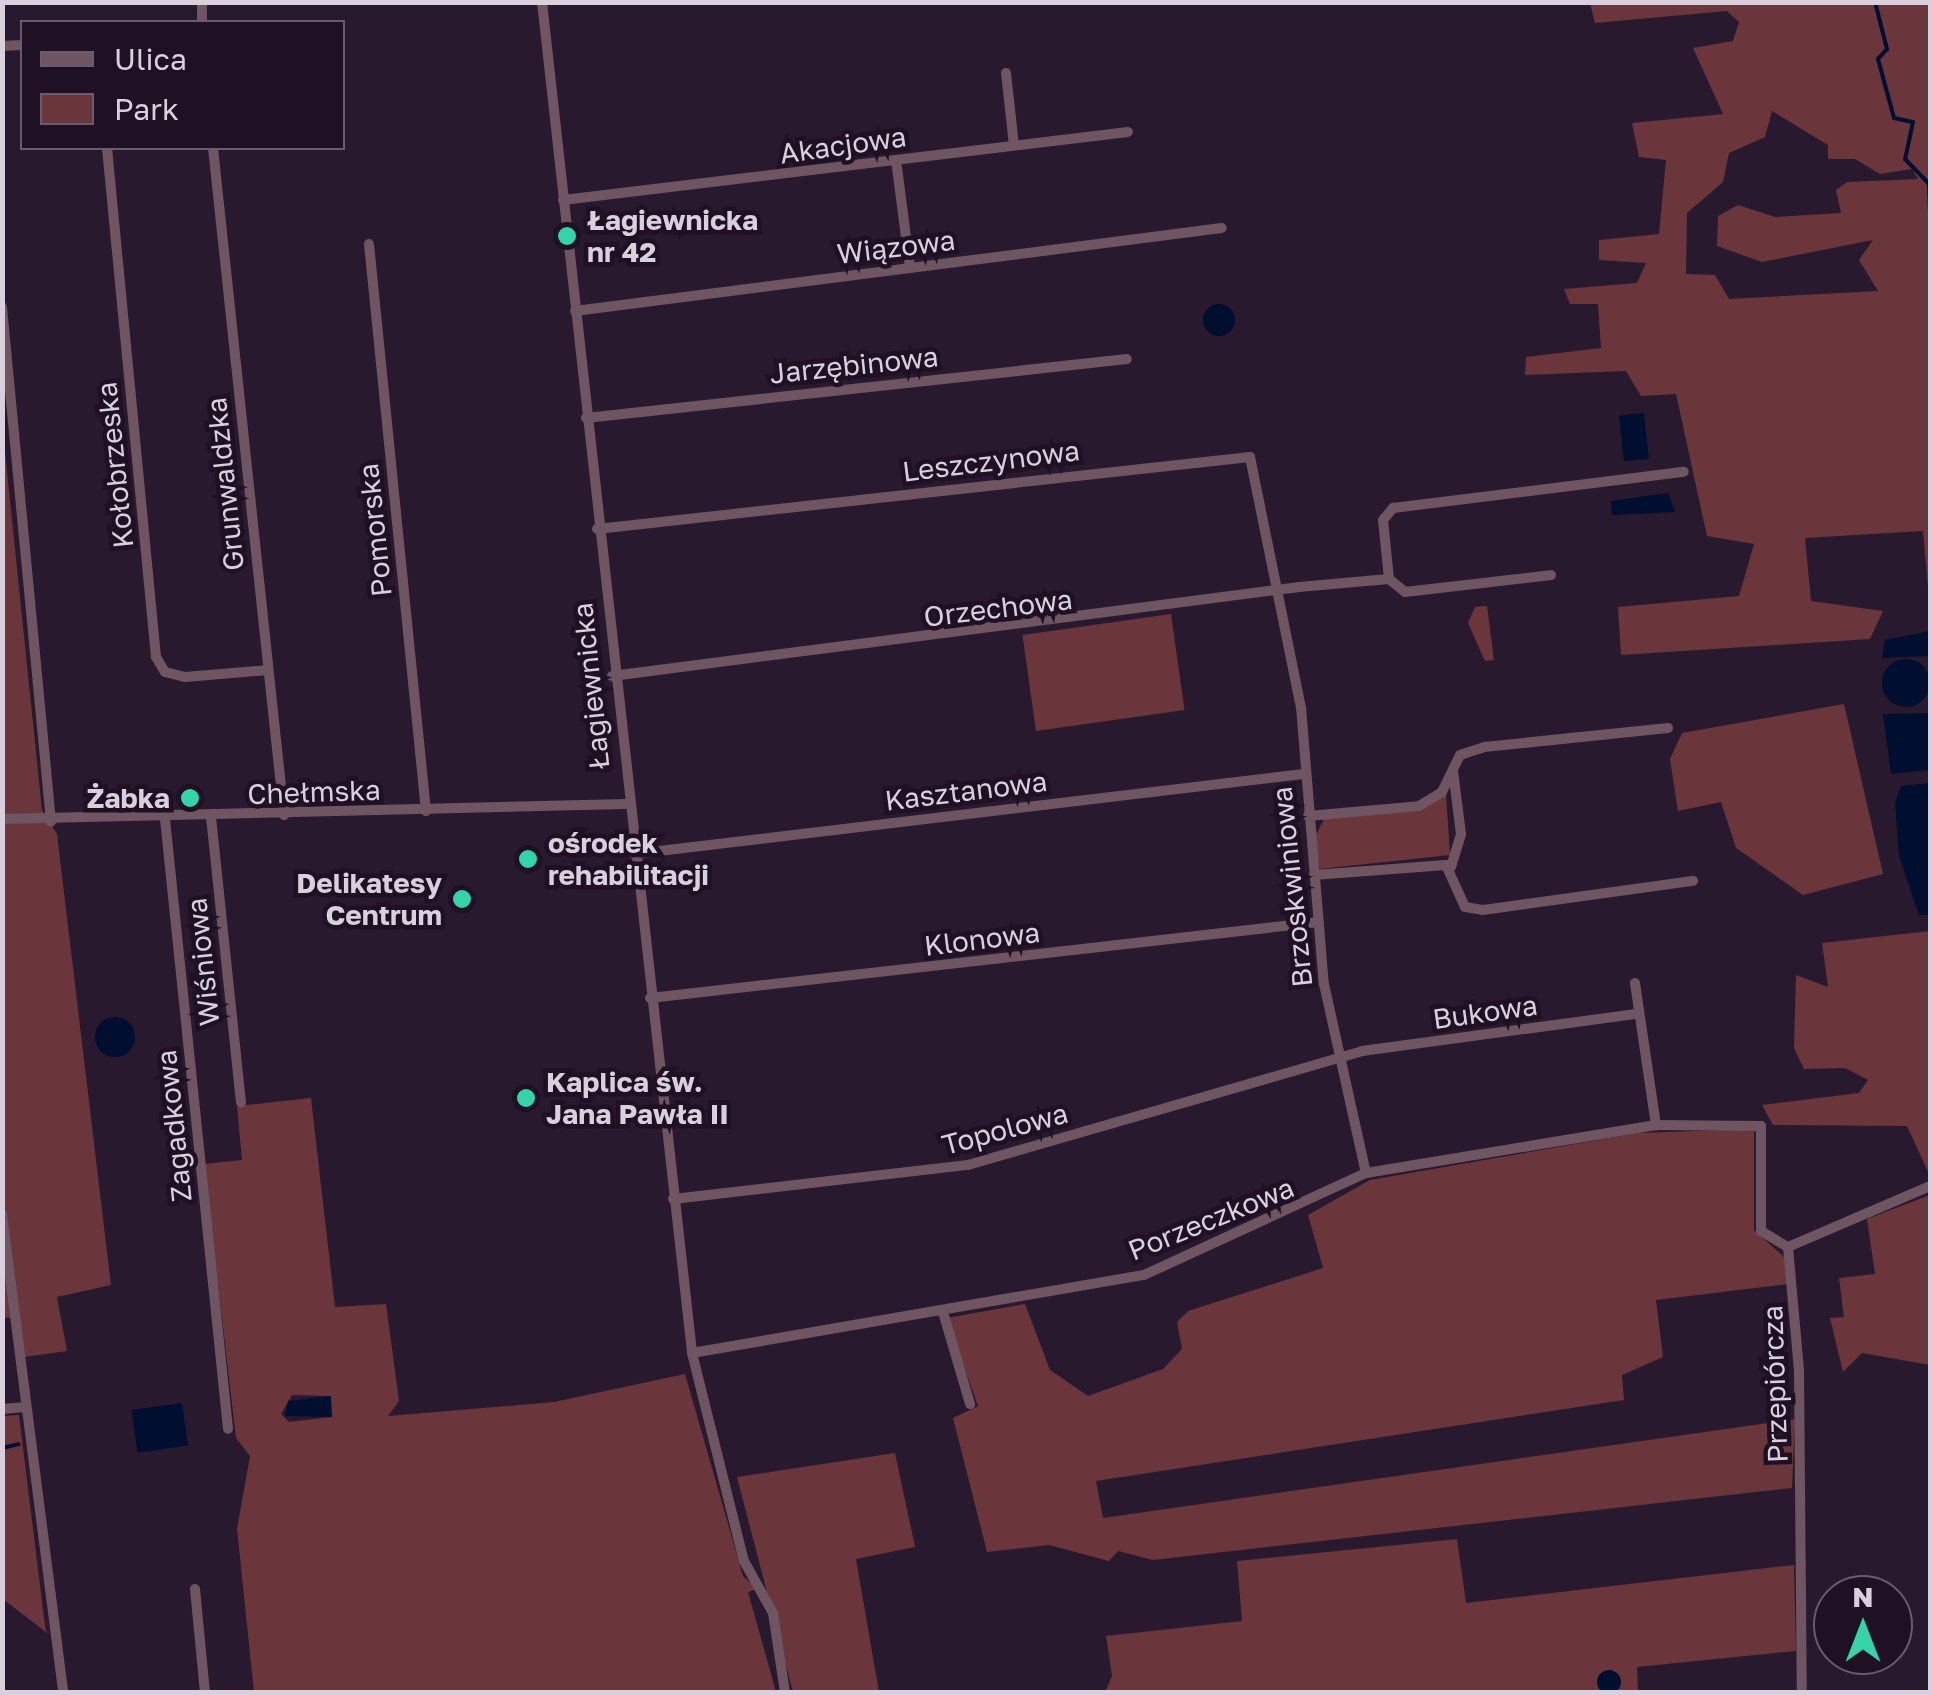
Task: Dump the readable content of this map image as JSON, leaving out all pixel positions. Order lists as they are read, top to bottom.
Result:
{
  "streets": {
    "street": [
      "Akacjowa",
      "Wiązowa",
      "Jarzębinowa",
      "Leszczynowa",
      "Kołobrzeska",
      "Grunwaldzka",
      "Pomorska",
      "Orzechowa",
      "Łagiewnicka",
      "Kasztanowa",
      "Chełmska",
      "Brzoskwiniowa",
      "Klonowa",
      "Wiśniowa",
      "Bukowa",
      "Zagadkowa",
      "Topolowa",
      "Porzeczkowa",
      "Przepiórcza"
    ]
  },
  "crossings": [
    ["Akacjowa", "Łagiewnicka"],
    ["Wiązowa", "Łagiewnicka"],
    ["Jarzębinowa", "Łagiewnicka"],
    ["Leszczynowa", "Orzechowa"],
    ["Leszczynowa", "Łagiewnicka"],
    ["Leszczynowa", "Brzoskwiniowa"],
    ["Kołobrzeska", "Grunwaldzka"],
    ["Grunwaldzka", "Chełmska"],
    ["Pomorska", "Chełmska"],
    ["Orzechowa", "Łagiewnicka"],
    ["Orzechowa", "Brzoskwiniowa"],
    ["Łagiewnicka", "Kasztanowa"],
    ["Łagiewnicka", "Chełmska"],
    ["Łagiewnicka", "Klonowa"],
    ["Łagiewnicka", "Topolowa"],
    ["Łagiewnicka", "Porzeczkowa"],
    ["Kasztanowa", "Brzoskwiniowa"],
    ["Chełmska", "Wiśniowa"],
    ["Chełmska", "Zagadkowa"],
    ["Brzoskwiniowa", "Klonowa"],
    ["Brzoskwiniowa", "Bukowa"],
    ["Brzoskwiniowa", "Topolowa"],
    ["Brzoskwiniowa", "Porzeczkowa"],
    ["Bukowa", "Topolowa"],
    ["Porzeczkowa", "Przepiórcza"]
  ],
  "places": [
    "Łagiewnicka nr 42",
    "Żabka",
    "ośrodek rehabilitacji",
    "Delikatesy Centrum",
    "Kaplica św. Jana Pawła II"
  ],
  "legend": ["Ulica", "Park"],
  "north": "top"
}
